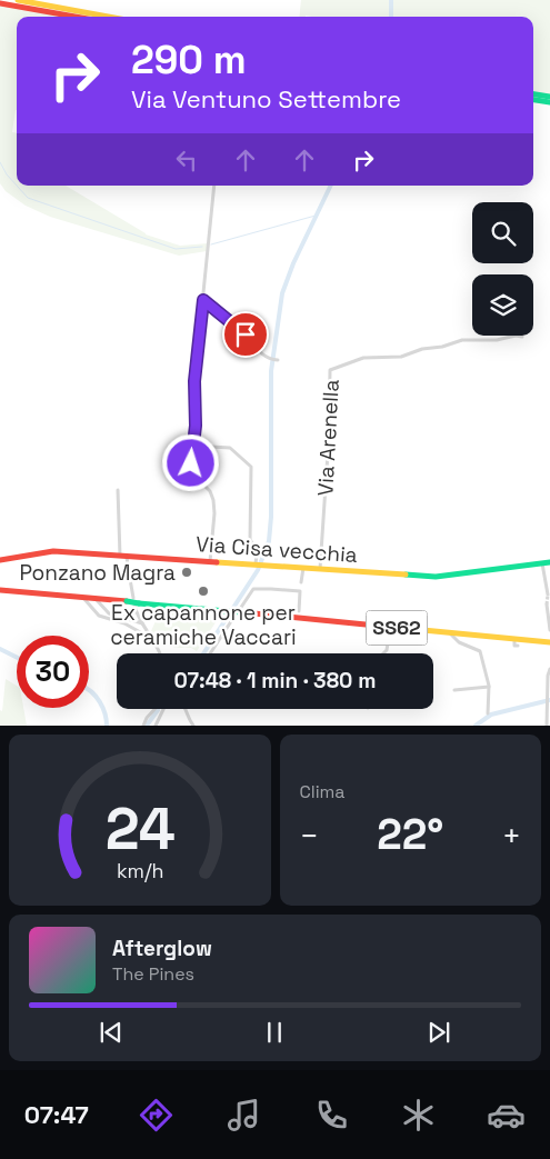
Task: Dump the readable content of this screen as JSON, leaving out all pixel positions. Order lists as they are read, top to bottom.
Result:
{
  "streets": {
    "main road": ["Via Cisa vecchia", "SS62"],
    "street": ["Via Arenella"]
  },
  "crossings": [
    ["Via Arenella", "Via Cisa vecchia"]
  ],
  "places": ["Ponzano Magra", "Ex capannone per ceramiche Vaccari"],
  "page": {
    "turn": ["290 m", "Via Ventuno Settembre"],
    "limit": "30",
    "trip": "07:48 · 1 min · 380 m",
    "tile": "Clima",
    "heat": ["−", "22°", "+"],
    "song": ["Afterglow", "The Pines"],
    "tabs": "07:47",
    "gauge": ["24", "km/h"]
  }
}
